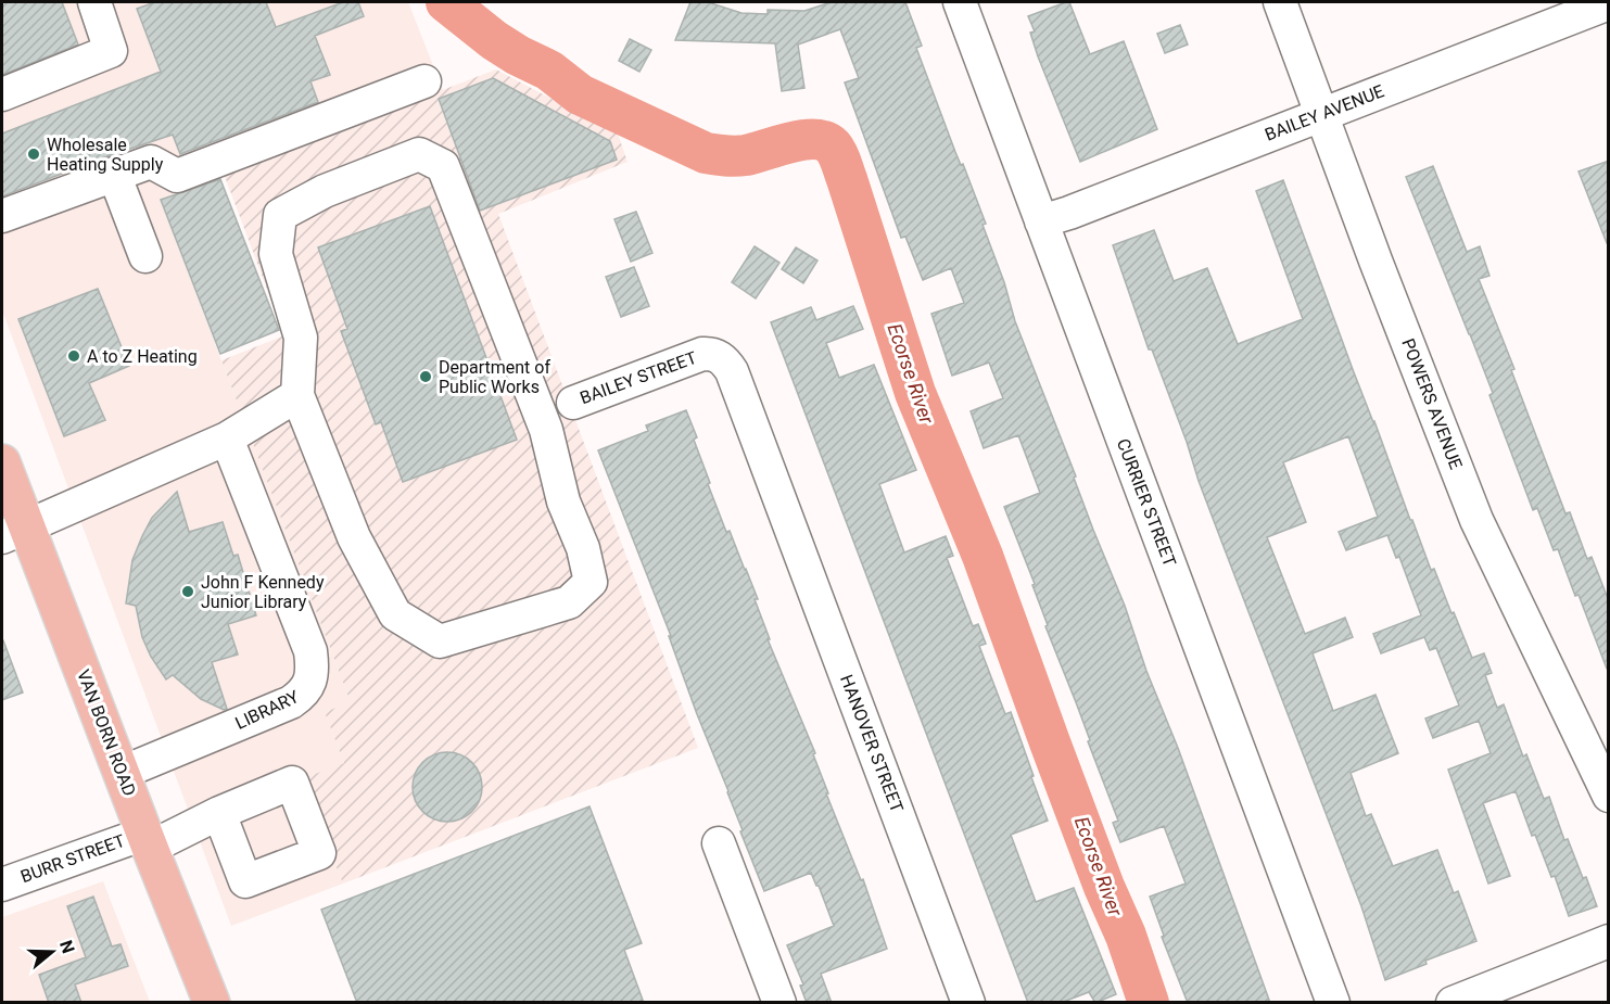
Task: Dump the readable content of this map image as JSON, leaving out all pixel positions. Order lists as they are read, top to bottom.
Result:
{
  "streets": {
    "main road": ["VAN BORN ROAD"],
    "street": [
      "BAILEY AVENUE",
      "BAILEY STREET",
      "POWERS AVENUE",
      "CURRIER STREET",
      "LIBRARY",
      "HANOVER STREET",
      "BURR STREET"
    ]
  },
  "crossings": [
    ["BAILEY AVENUE", "POWERS AVENUE"],
    ["BAILEY AVENUE", "CURRIER STREET"],
    ["BAILEY STREET", "HANOVER STREET"],
    ["LIBRARY", "VAN BORN ROAD"],
    ["VAN BORN ROAD", "BURR STREET"]
  ],
  "water": ["Ecorse River"],
  "places": [
    "Wholesale Heating Supply",
    "A to Z Heating",
    "Department of Public Works",
    "John F Kennedy Junior Library"
  ],
  "north": "right"
}
